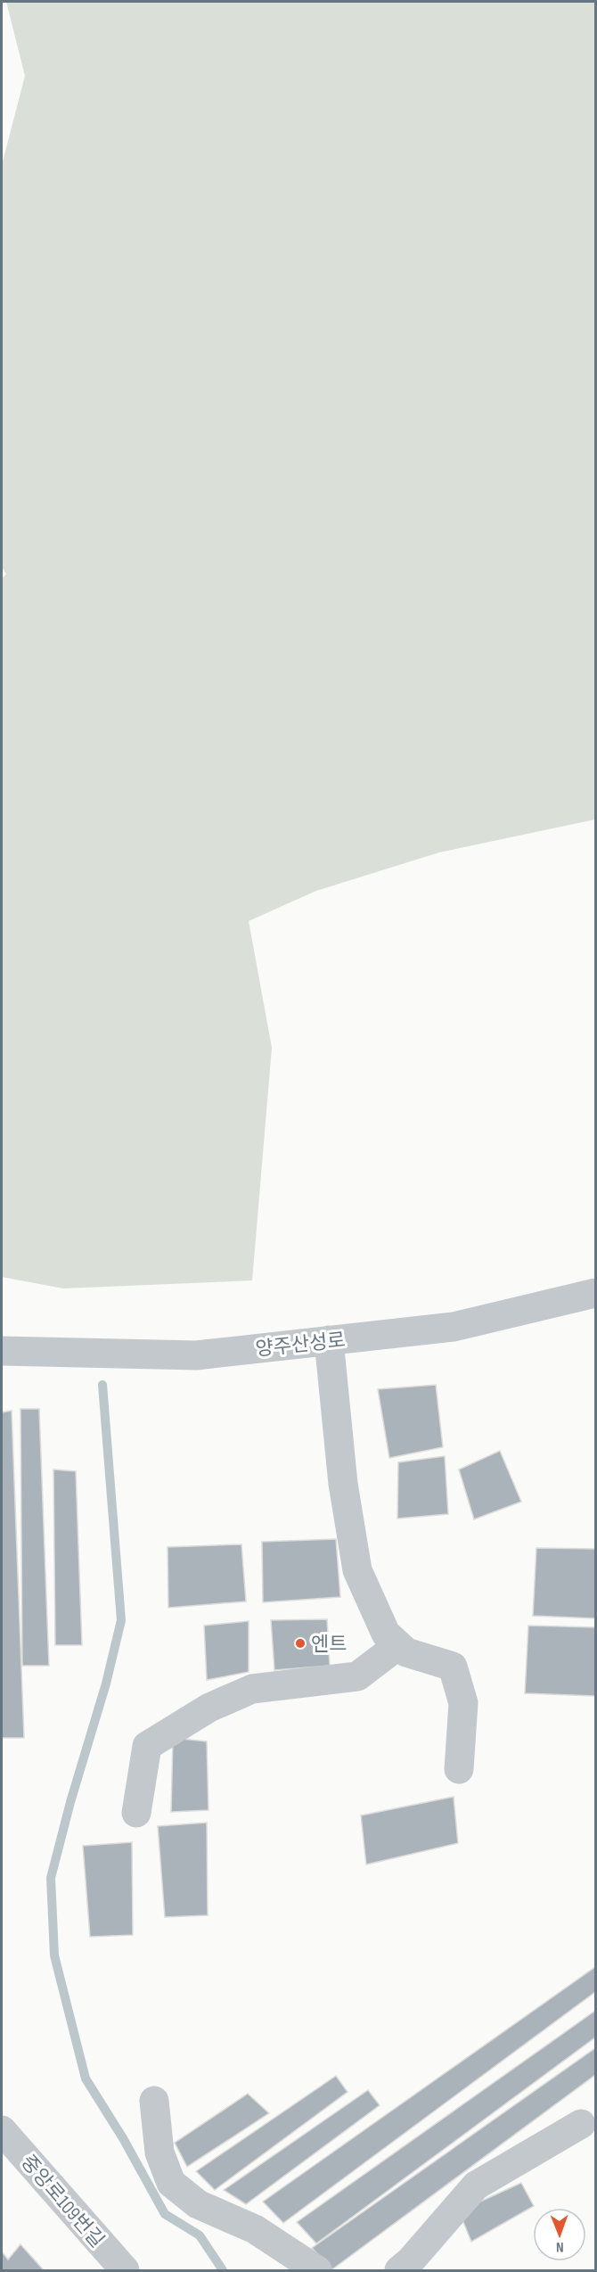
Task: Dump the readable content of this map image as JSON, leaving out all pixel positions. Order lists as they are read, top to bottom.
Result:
{
  "streets": {
    "street": ["양주산성로", "중앙로109번길"]
  },
  "places": ["엔트"],
  "north": "bottom"
}
